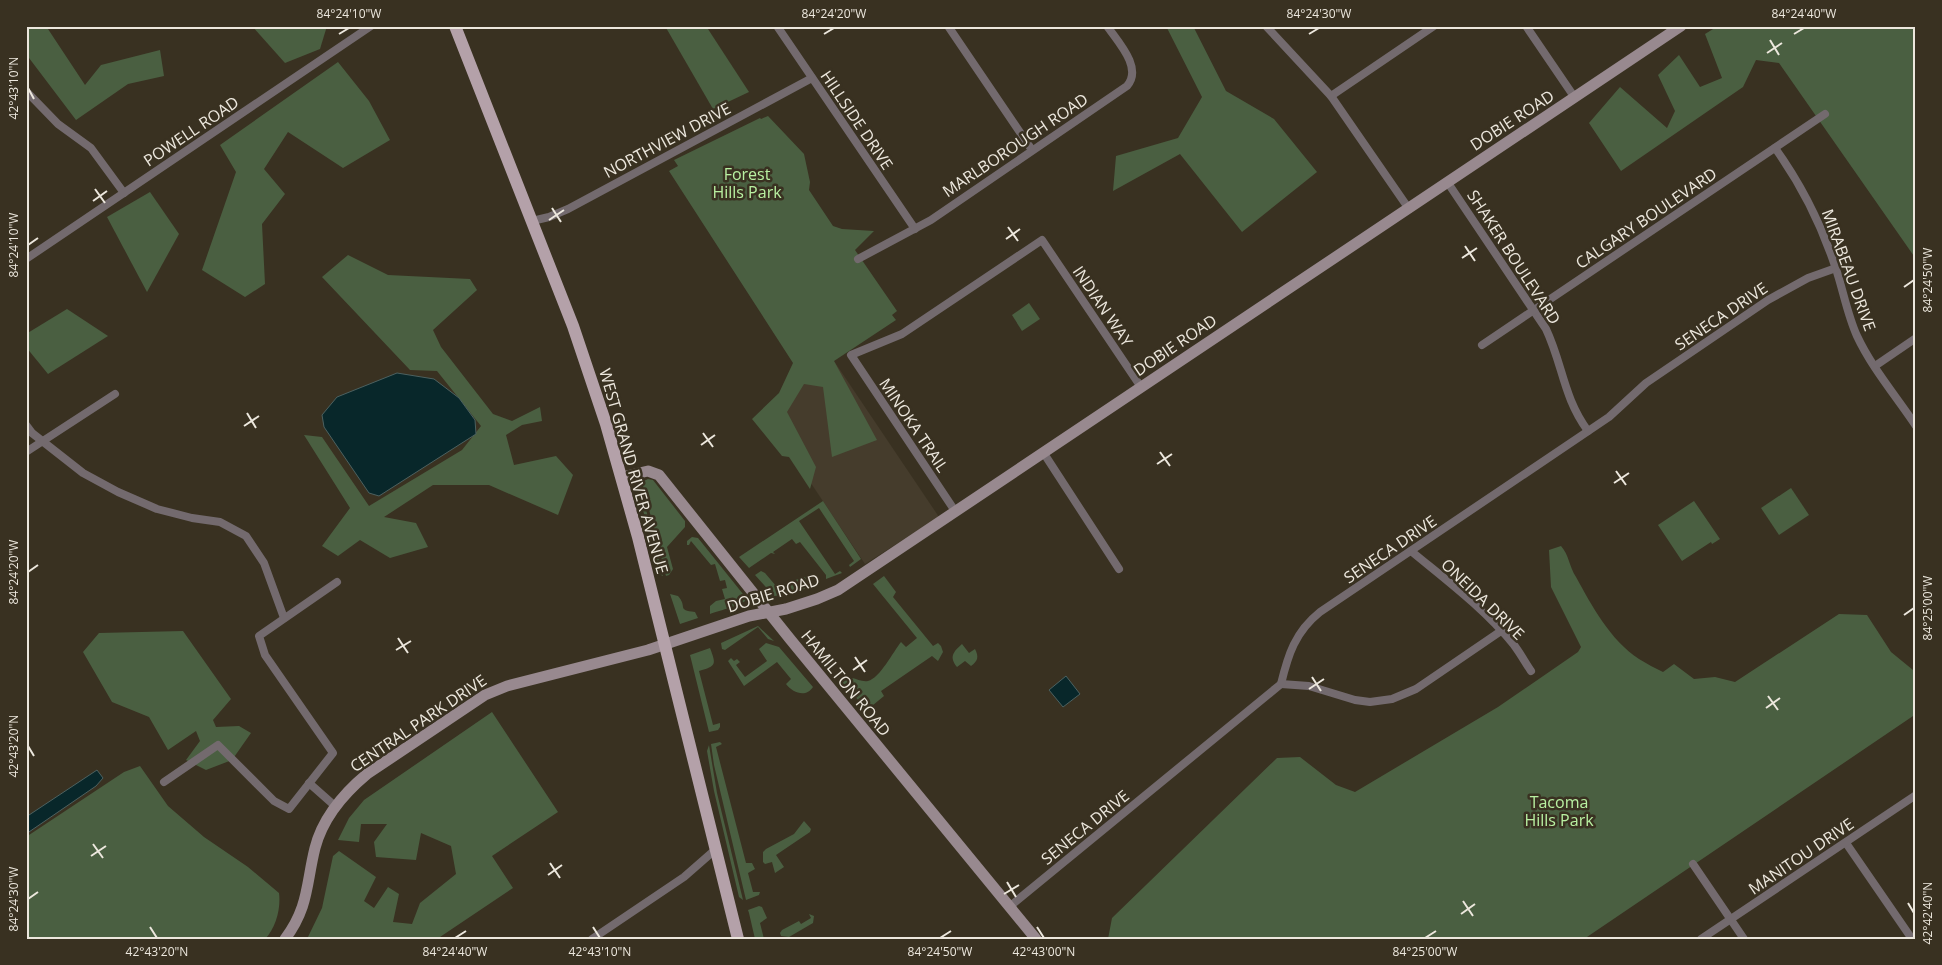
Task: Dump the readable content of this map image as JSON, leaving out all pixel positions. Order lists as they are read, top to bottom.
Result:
{
  "streets": {
    "main road": ["WEST GRAND RIVER AVENUE"],
    "street": [
      "HILLSIDE DRIVE",
      "DOBIE ROAD",
      "POWELL ROAD",
      "NORTHVIEW DRIVE",
      "MARLBOROUGH ROAD",
      "CALGARY BOULEVARD",
      "SHAKER BOULEVARD",
      "MIRABEAU DRIVE",
      "INDIAN WAY",
      "SENECA DRIVE",
      "MINOKA TRAIL",
      "ONEIDA DRIVE",
      "HAMILTON ROAD",
      "CENTRAL PARK DRIVE",
      "MANITOU DRIVE"
    ]
  },
  "crossings": [
    ["HILLSIDE DRIVE", "NORTHVIEW DRIVE"],
    ["HILLSIDE DRIVE", "MARLBOROUGH ROAD"],
    ["DOBIE ROAD", "SHAKER BOULEVARD"],
    ["DOBIE ROAD", "INDIAN WAY"],
    ["DOBIE ROAD", "MINOKA TRAIL"],
    ["DOBIE ROAD", "WEST GRAND RIVER AVENUE"],
    ["DOBIE ROAD", "HAMILTON ROAD"],
    ["DOBIE ROAD", "CENTRAL PARK DRIVE"],
    ["NORTHVIEW DRIVE", "WEST GRAND RIVER AVENUE"],
    ["CALGARY BOULEVARD", "SHAKER BOULEVARD"],
    ["CALGARY BOULEVARD", "MIRABEAU DRIVE"],
    ["SHAKER BOULEVARD", "SENECA DRIVE"],
    ["MIRABEAU DRIVE", "SENECA DRIVE"],
    ["INDIAN WAY", "MINOKA TRAIL"],
    ["SENECA DRIVE", "ONEIDA DRIVE"],
    ["SENECA DRIVE", "HAMILTON ROAD"],
    ["WEST GRAND RIVER AVENUE", "HAMILTON ROAD"],
    ["WEST GRAND RIVER AVENUE", "CENTRAL PARK DRIVE"]
  ],
  "parks": ["Forest Hills Park", "Tacoma Hills Park"],
  "coordinates": [
    "84°24'10\"W",
    "84°24'20\"W",
    "84°24'30\"W",
    "84°24'40\"W",
    "42°43'10\"N",
    "84°24'50\"W",
    "84°25'00\"W",
    "42°43'20\"N",
    "42°42'40\"N",
    "42°43'00\"N"
  ]
}
